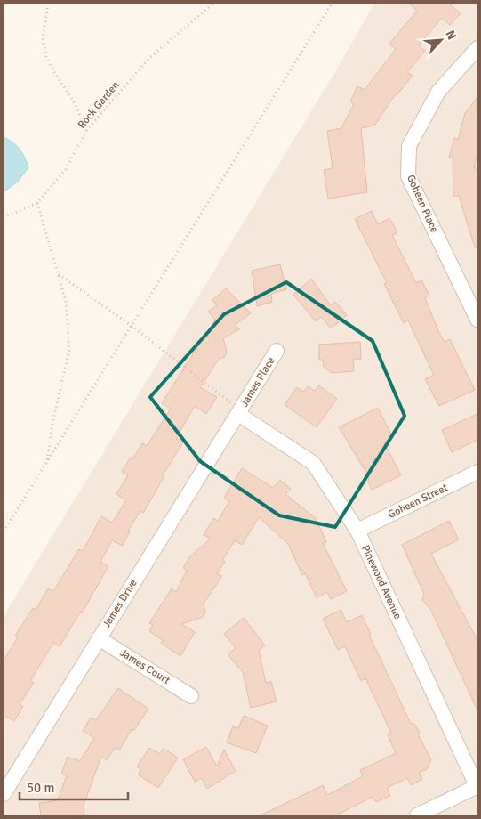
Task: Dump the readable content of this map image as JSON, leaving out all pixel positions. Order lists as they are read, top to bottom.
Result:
{
  "streets": {
    "street": [
      "Goheen Place",
      "James Place",
      "Goheen Street",
      "Pinewood Avenue",
      "James Drive",
      "James Court"
    ],
    "path": ["Rock Garden"]
  },
  "crossings": [
    ["James Place", "Pinewood Avenue"],
    ["James Place", "James Drive"],
    ["Goheen Street", "Pinewood Avenue"],
    ["Pinewood Avenue", "James Drive"],
    ["James Drive", "James Court"]
  ],
  "scale_bar": "50 m",
  "north": "top right"
}
